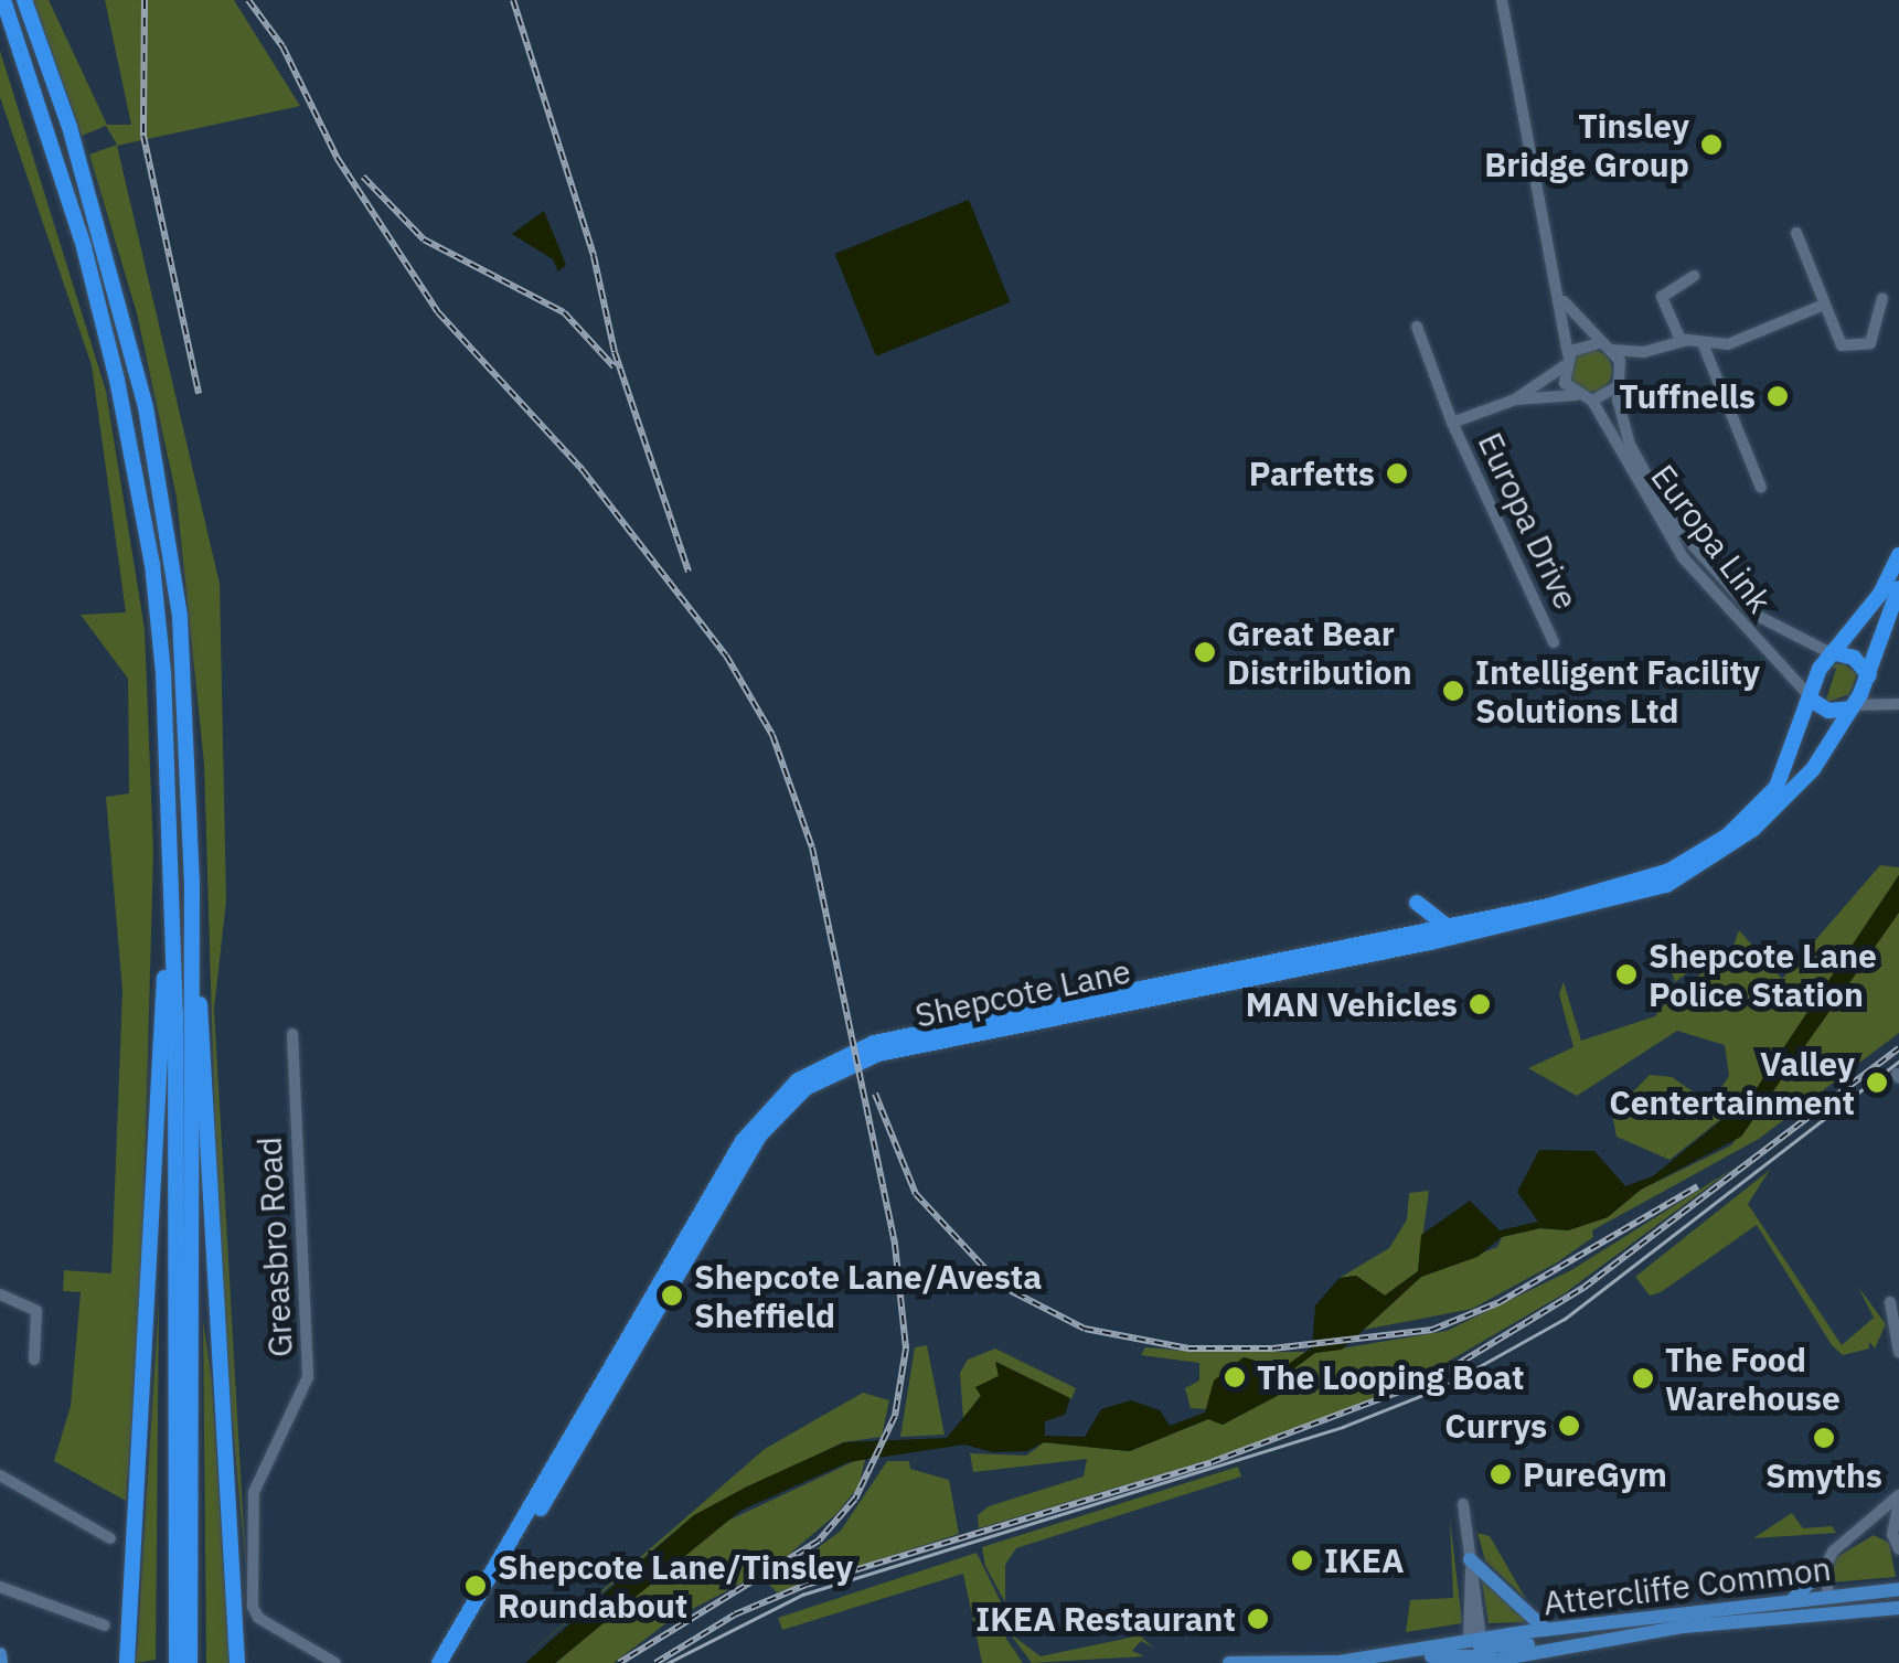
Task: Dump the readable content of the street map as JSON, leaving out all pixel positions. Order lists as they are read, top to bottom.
{
  "streets": {
    "highway": ["Shepcote Lane"],
    "main road": ["Attercliffe Common"],
    "street": ["Europa Drive", "Europa Link", "Greasbro Road"]
  },
  "crossings": [
    ["Europa Drive", "Europa Link"],
    ["Europa Link", "Shepcote Lane"]
  ],
  "places": [
    "Tinsley Bridge Group",
    "Tuffnells",
    "Parfetts",
    "Great Bear Distribution",
    "Intelligent Facility Solutions Ltd",
    "Shepcote Lane Police Station",
    "MAN Vehicles",
    "Valley Centertainment",
    "Shepcote Lane/Avesta Sheffield",
    "The Looping Boat",
    "The Food Warehouse",
    "Currys",
    "Smyths",
    "PureGym",
    "IKEA",
    "Shepcote Lane/Tinsley Roundabout",
    "IKEA Restaurant"
  ]
}
